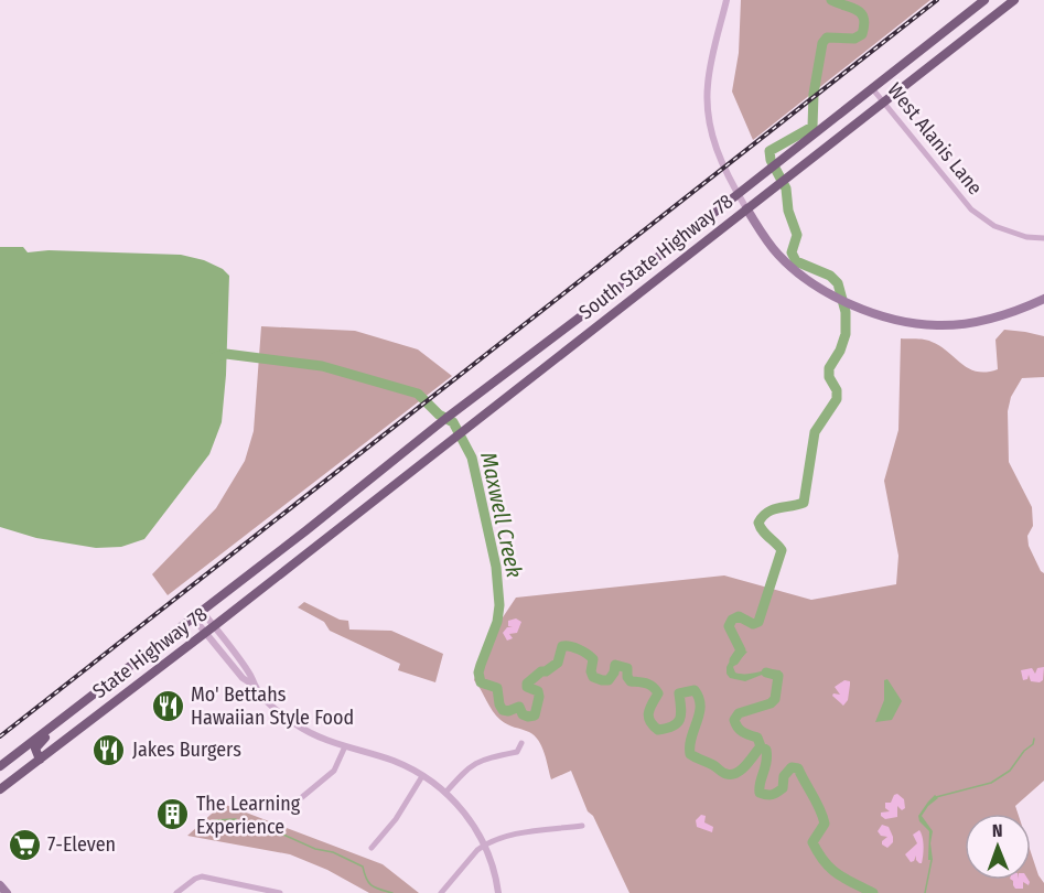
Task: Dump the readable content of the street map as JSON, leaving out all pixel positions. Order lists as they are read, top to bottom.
{
  "streets": {
    "main road": ["South State Highway 78", "State Highway 78"],
    "street": ["West Alanis Lane"]
  },
  "crossings": [
    ["West Alanis Lane", "South State Highway 78"],
    ["South State Highway 78", "State Highway 78"]
  ],
  "water": ["Maxwell Creek"],
  "places": {
    "restaurant": ["Mo' Bettahs Hawaiian Style Food", "Jakes Burgers"],
    "building": ["The Learning Experience"],
    "supermarket": ["7-Eleven"]
  },
  "north": "top"
}
